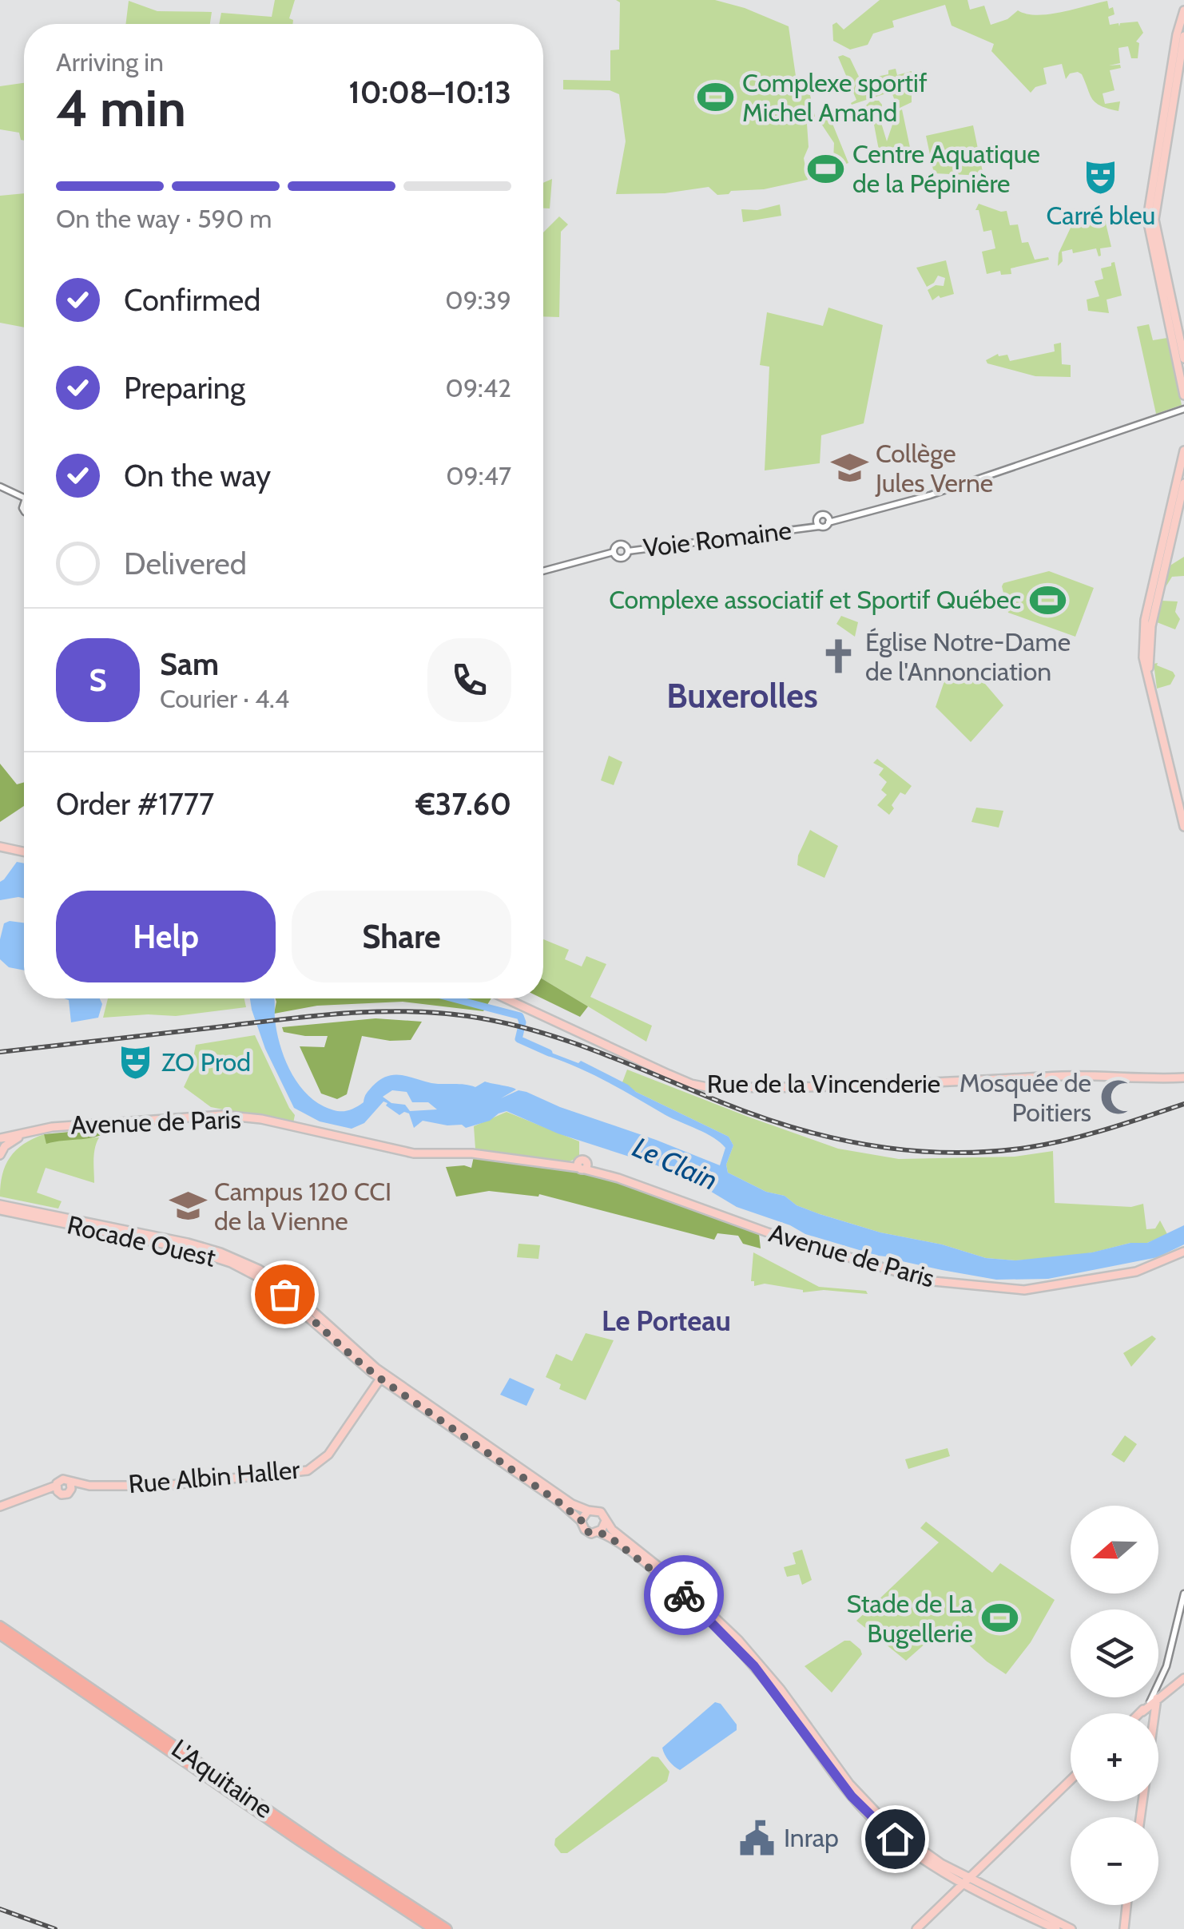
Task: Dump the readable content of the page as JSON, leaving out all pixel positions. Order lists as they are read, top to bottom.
{
  "streets": {
    "highway": ["L'Aquitaine"],
    "main road": [
      "Rue de la Vincenderie",
      "Avenue de Paris",
      "Rocade Ouest",
      "Rue Albin Haller"
    ],
    "street": ["Voie Romaine"]
  },
  "crossings": [
    ["Rocade Ouest", "Rue Albin Haller"]
  ],
  "districts": ["Buxerolles", "Le Porteau"],
  "water": ["Le Clain"],
  "places": {
    "sports": [
      "Complexe sportif Michel Amand",
      "Centre Aquatique de la Pépinière",
      "Complexe associatif et Sportif Québec",
      "Stade de La Bugellerie"
    ],
    "theatre": ["Carré bleu", "ZO Prod"],
    "school or university": ["Collège Jules Verne", "Campus 120 CCI de la Vienne"],
    "church": ["Église Notre-Dame de l'Annonciation"],
    "mosque": ["Mosquée de Poitiers"],
    "public building": ["Inrap"]
  },
  "north": "left",
  "page": {
    "heading": ["4 min", "Arriving in", "10:08–10:13"],
    "panel": [
      "Sam",
      "Courier · 4.4",
      "Order #1777",
      "€37.60"
    ],
    "bar": "On the way · 590 m",
    "list": [
      ["Confirmed", "09:39"],
      ["Preparing", "09:42"],
      ["On the way", "09:47"],
      "Delivered"
    ],
    "round": "S",
    "buttons": ["Help", "Share"],
    "map_buttons": ["+", "−"]
  }
}
